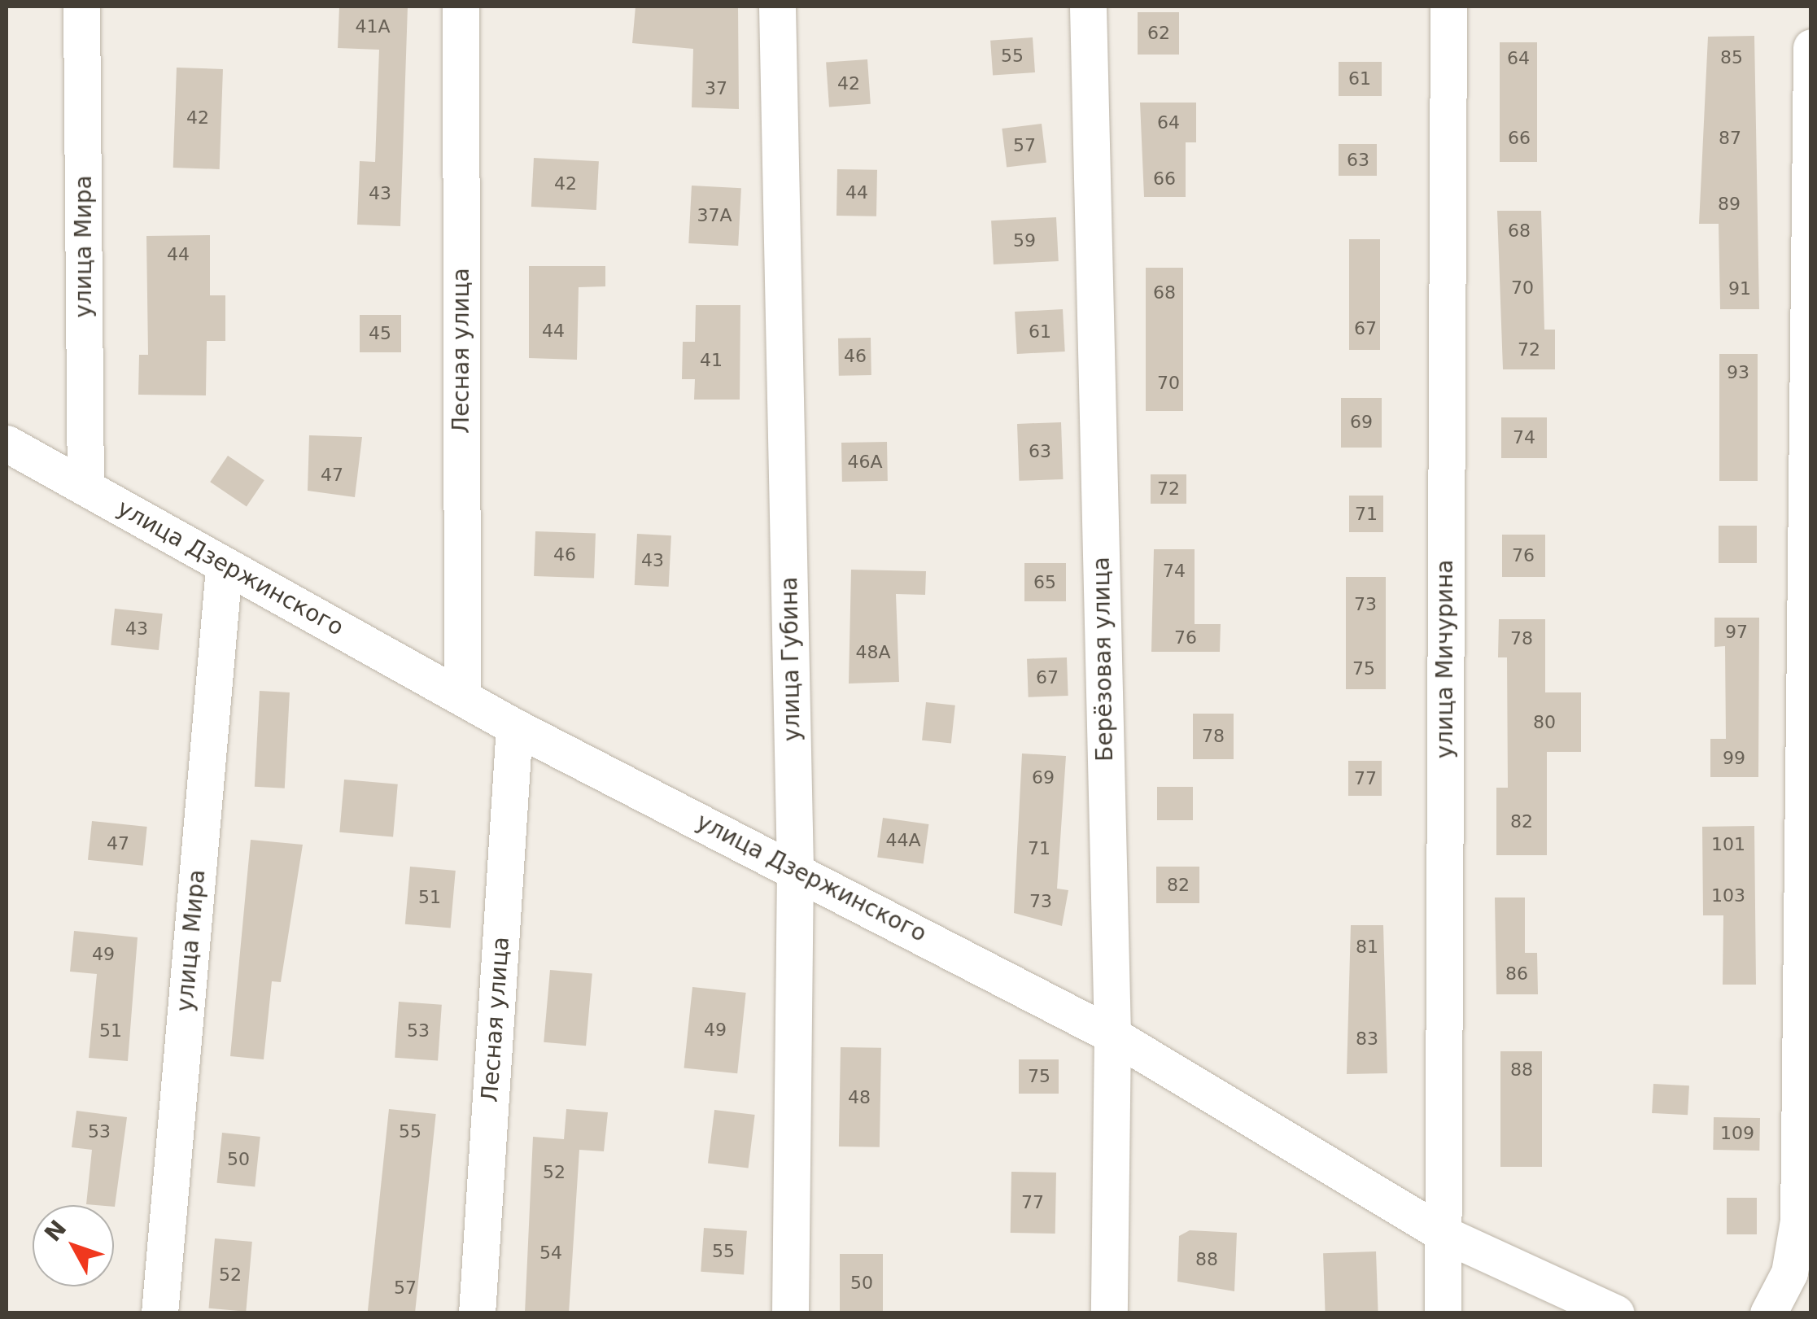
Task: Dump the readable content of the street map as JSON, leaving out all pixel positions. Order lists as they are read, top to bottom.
{
  "streets": {
    "street": [
      "улица Мира",
      "Лесная улица",
      "улица Дзержинского",
      "улица Губина",
      "Берёзовая улица",
      "улица Мичурина"
    ]
  },
  "crossings": [
    ["улица Мира", "улица Дзержинского"],
    ["Лесная улица", "улица Дзержинского"],
    ["улица Дзержинского", "улица Губина"],
    ["улица Дзержинского", "Берёзовая улица"],
    ["улица Дзержинского", "улица Мичурина"]
  ],
  "house_numbers": [
    "41А",
    "62",
    "55",
    "85",
    "64",
    "61",
    "42",
    "37",
    "42",
    "64",
    "66",
    "87",
    "57",
    "63",
    "66",
    "42",
    "44",
    "43",
    "89",
    "37А",
    "68",
    "59",
    "44",
    "70",
    "91",
    "68",
    "67",
    "44",
    "61",
    "45",
    "72",
    "46",
    "41",
    "93",
    "70",
    "69",
    "74",
    "63",
    "46А",
    "47",
    "72",
    "71",
    "46",
    "76",
    "43",
    "74",
    "65",
    "73",
    "43",
    "97",
    "76",
    "78",
    "48А",
    "75",
    "67",
    "80",
    "78",
    "99",
    "69",
    "77",
    "82",
    "44А",
    "47",
    "101",
    "71",
    "82",
    "103",
    "51",
    "73",
    "81",
    "49",
    "86",
    "49",
    "51",
    "53",
    "83",
    "88",
    "75",
    "48",
    "53",
    "55",
    "109",
    "50",
    "52",
    "77",
    "55",
    "54",
    "88",
    "52",
    "50",
    "57"
  ],
  "north": "top left"
}
